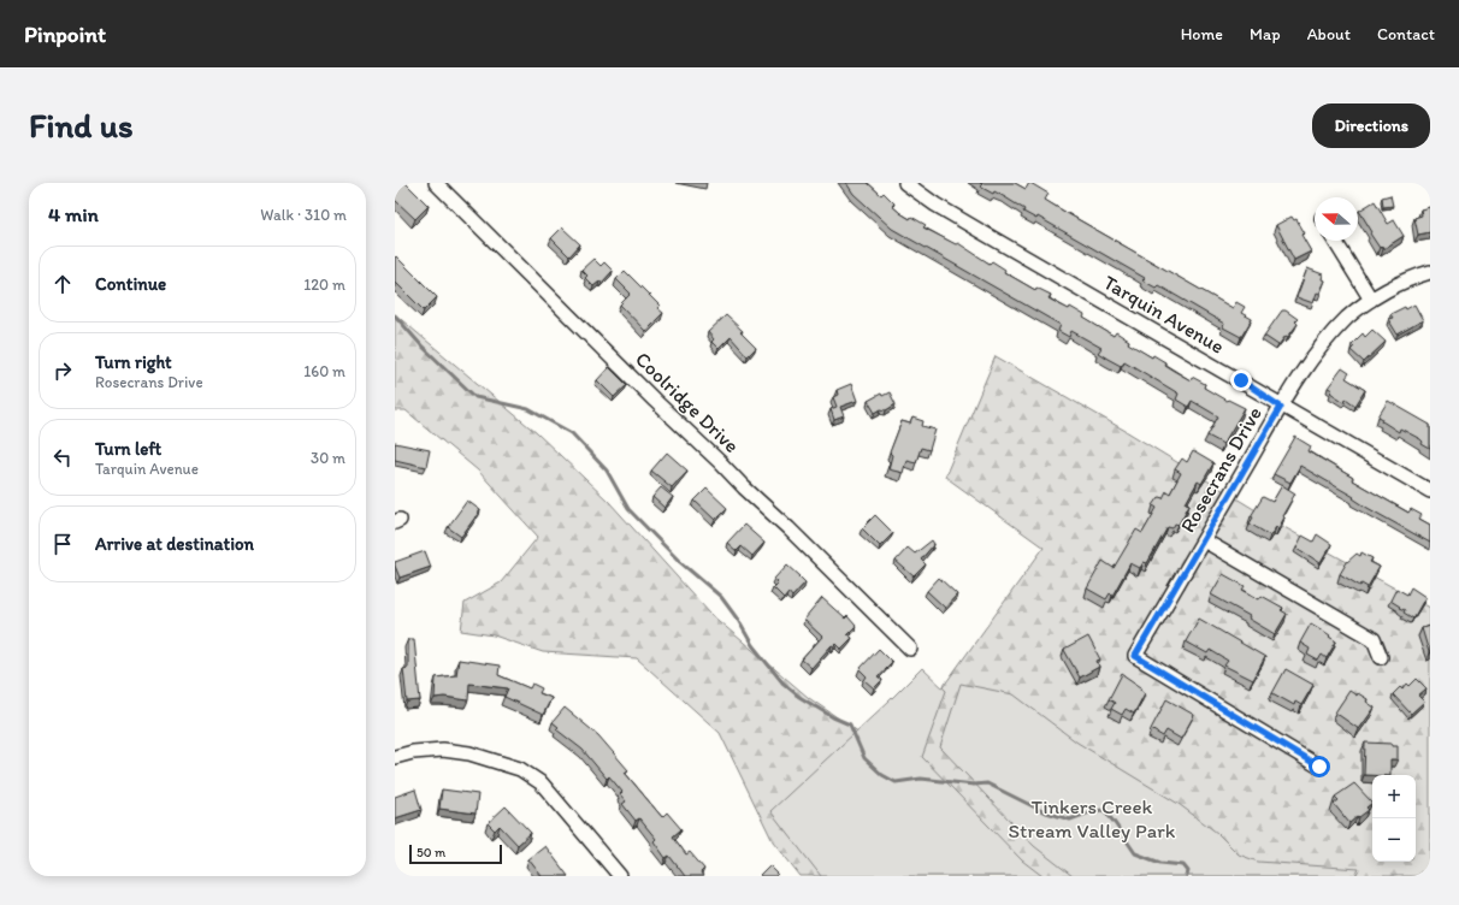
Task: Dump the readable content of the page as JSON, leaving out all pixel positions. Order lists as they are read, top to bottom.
{
  "streets": {
    "street": ["Tarquin Avenue", "Coolridge Drive", "Rosecrans Drive"]
  },
  "crossings": [
    ["Tarquin Avenue", "Rosecrans Drive"]
  ],
  "parks": ["Tinkers Creek Stream Valley Park"],
  "scale_bar": "50 m",
  "north": "left",
  "page": {
    "header": "Pinpoint",
    "nav": [
      "Home",
      "Map",
      "About",
      "Contact"
    ],
    "buttons": "Directions",
    "title": "Find us",
    "heading": ["4 min", "Walk · 310 m"],
    "list": [
      ["Continue", "120 m"],
      ["Turn right", "Rosecrans Drive", "160 m"],
      ["Turn left", "Tarquin Avenue", "30 m"],
      "Arrive at destination"
    ],
    "map_buttons": ["+", "−"],
    "scale": "50 m"
  }
}
